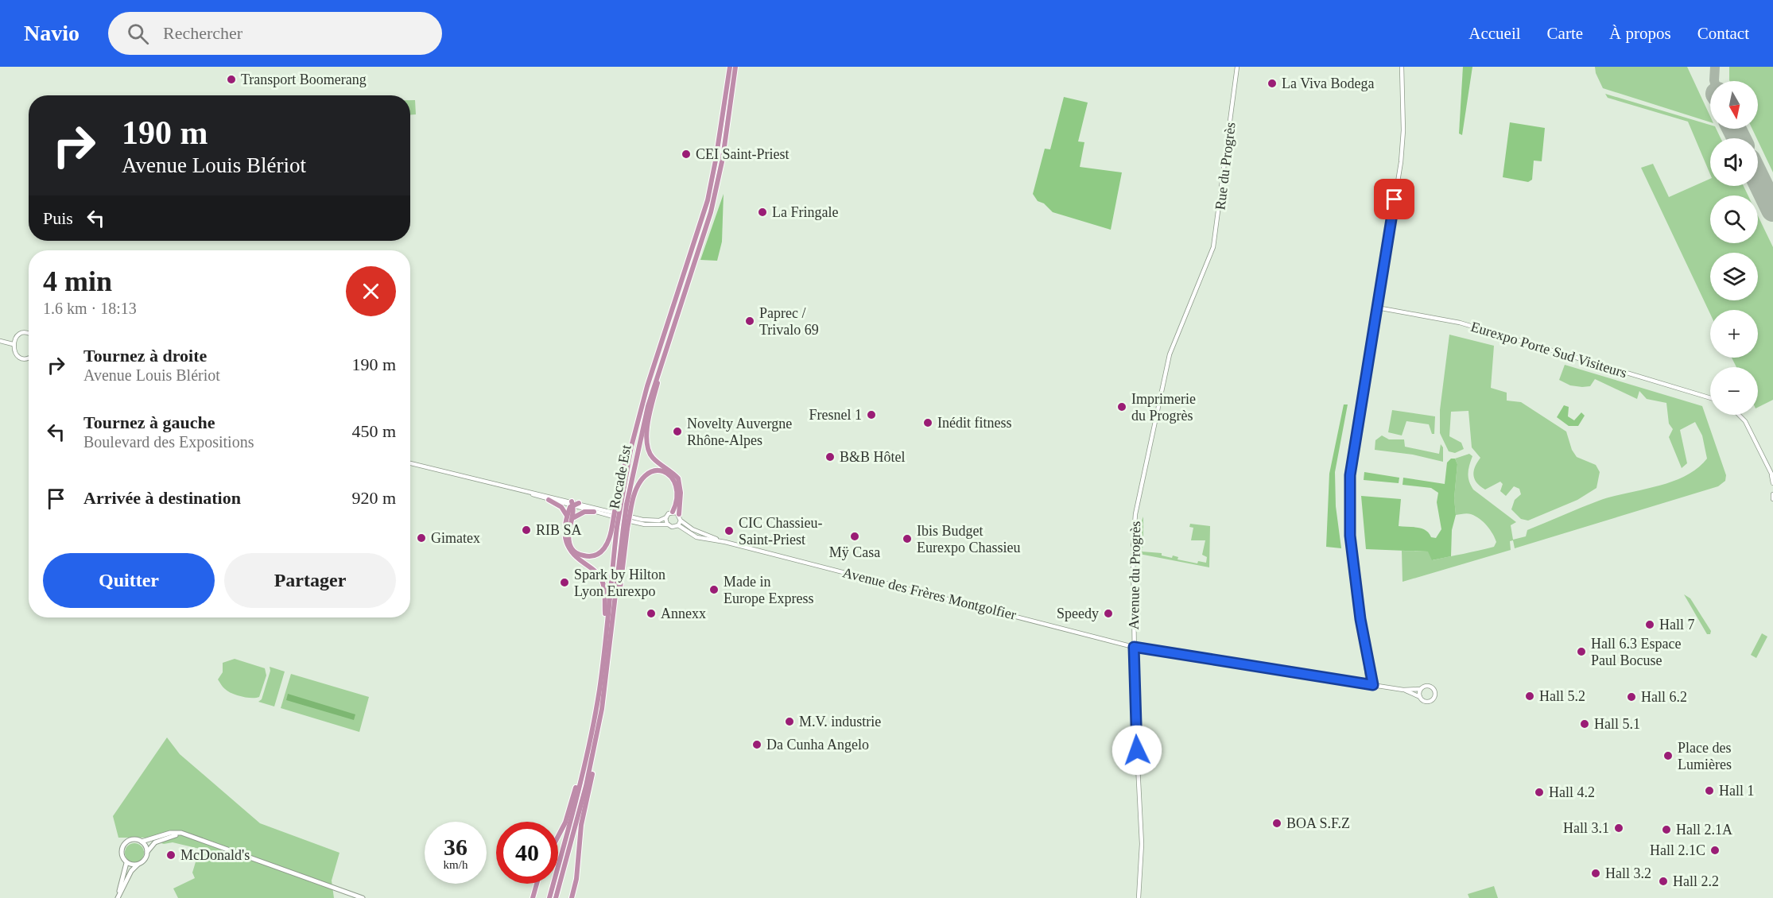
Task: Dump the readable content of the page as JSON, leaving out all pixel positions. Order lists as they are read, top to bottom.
{
  "streets": {
    "highway": ["Rocade Est"],
    "street": [
      "Rue du Progrès",
      "Eurexpo Porte Sud Visiteurs",
      "Avenue du Progrès",
      "Avenue des Frères Montgolfier"
    ]
  },
  "crossings": [
    ["Rue du Progrès", "Avenue du Progrès"],
    ["Avenue du Progrès", "Avenue des Frères Montgolfier"]
  ],
  "places": [
    "Transport Boomerang",
    "La Viva Bodega",
    "CEI Saint-Priest",
    "La Fringale",
    "Paprec / Trivalo 69",
    "Imprimerie du Progrès",
    "Fresnel 1",
    "Inédit fitness",
    "Novelty Auvergne Rhône-Alpes",
    "B&B Hôtel",
    "RIB SA",
    "CIC Chassieu- Saint-Priest",
    "Mÿ Casa",
    "Gimatex",
    "Ibis Budget Eurexpo Chassieu",
    "Spark by Hilton Lyon Eurexpo",
    "Made in Europe Express",
    "Annexx",
    "Speedy",
    "Hall 7",
    "Hall 6.3 Espace Paul Bocuse",
    "Hall 5.2",
    "Hall 6.2",
    "M.V. industrie",
    "Hall 5.1",
    "Da Cunha Angelo",
    "Place des Lumières",
    "Hall 1",
    "Hall 4.2",
    "BOA S.F.Z",
    "Hall 3.1",
    "Hall 2.1A",
    "Hall 2.1C",
    "McDonald's",
    "Hall 3.2",
    "Hall 2.2"
  ],
  "north": "bottom",
  "page": {
    "header": "Navio",
    "search": "Rechercher",
    "nav": [
      "Accueil",
      "Carte",
      "À propos",
      "Contact"
    ],
    "map_buttons": ["+", "−"],
    "turn": ["190 m", "Avenue Louis Blériot"],
    "then": "Puis",
    "heading": ["4 min", "1.6 km · 18:13"],
    "list": [
      {
        "name": "Tournez à droite",
        "note": "Avenue Louis Blériot",
        "value": "190 m"
      },
      {
        "name": "Tournez à gauche",
        "note": "Boulevard des Expositions",
        "value": "450 m"
      },
      {
        "name": "Arrivée à destination",
        "value": "920 m"
      }
    ],
    "buttons": ["Quitter", "Partager"],
    "speed": "36 km/h",
    "limit": "40"
  }
}
